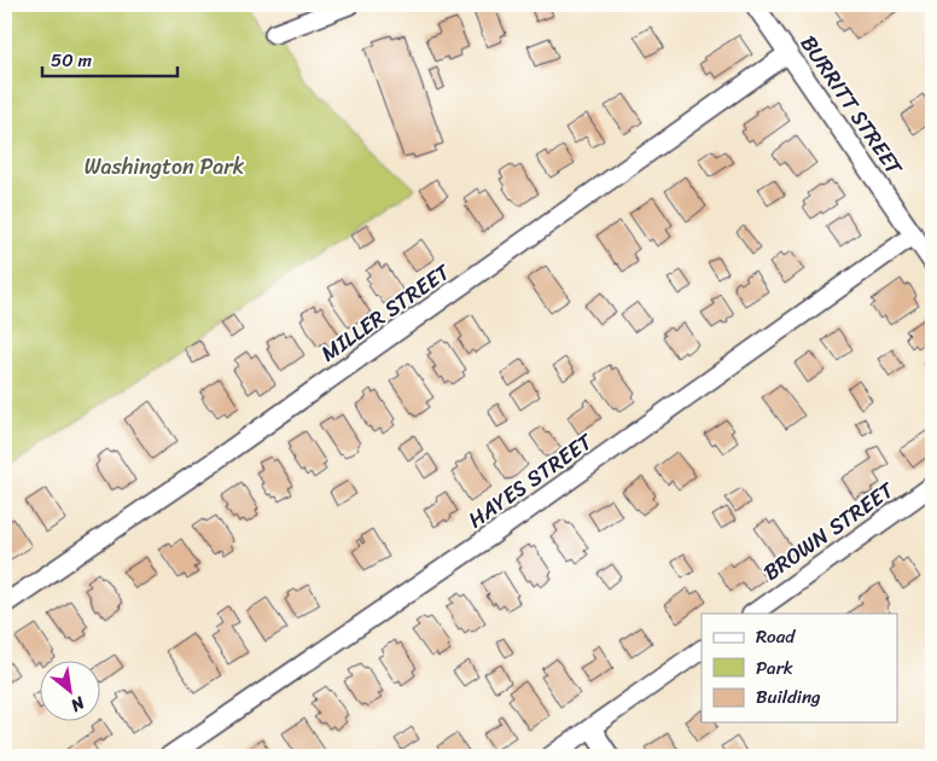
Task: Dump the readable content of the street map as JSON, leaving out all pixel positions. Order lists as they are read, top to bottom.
{
  "streets": {
    "street": [
      "BURRITT STREET",
      "MILLER STREET",
      "HAYES STREET",
      "BROWN STREET"
    ]
  },
  "crossings": [
    ["BURRITT STREET", "MILLER STREET"],
    ["BURRITT STREET", "HAYES STREET"]
  ],
  "parks": ["Washington Park"],
  "legend": ["Road", "Park", "Building"],
  "scale_bar": "50 m",
  "north": "bottom right"
}
